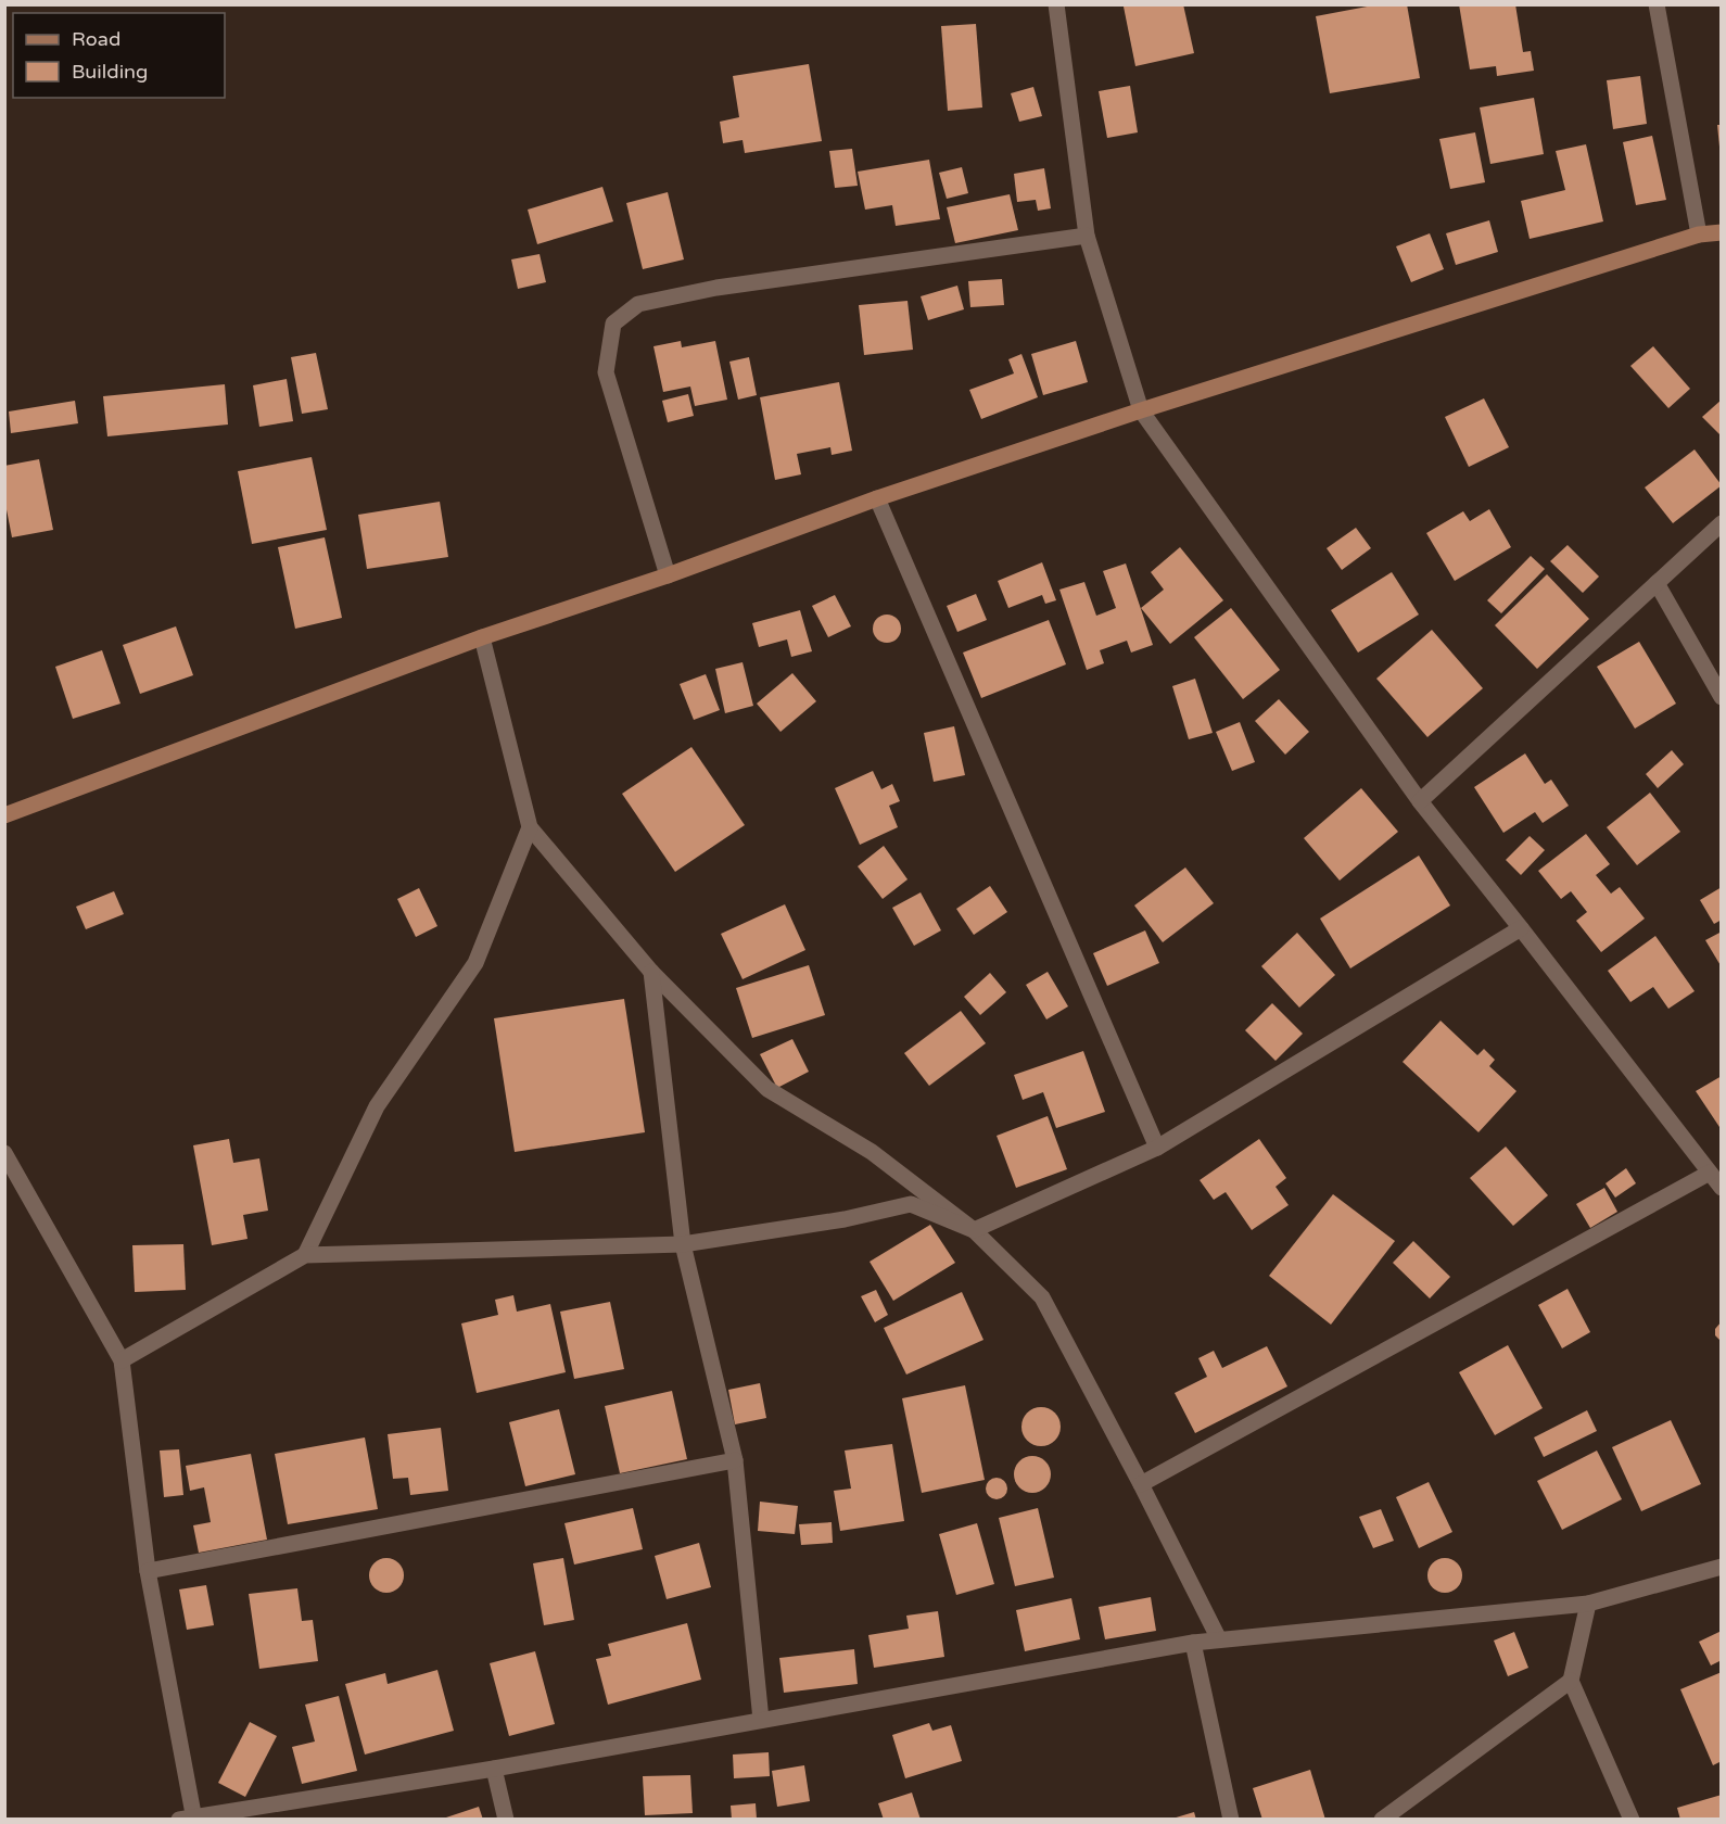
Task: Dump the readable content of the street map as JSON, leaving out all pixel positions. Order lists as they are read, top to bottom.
{
  "legend": ["Road", "Building"]
}
